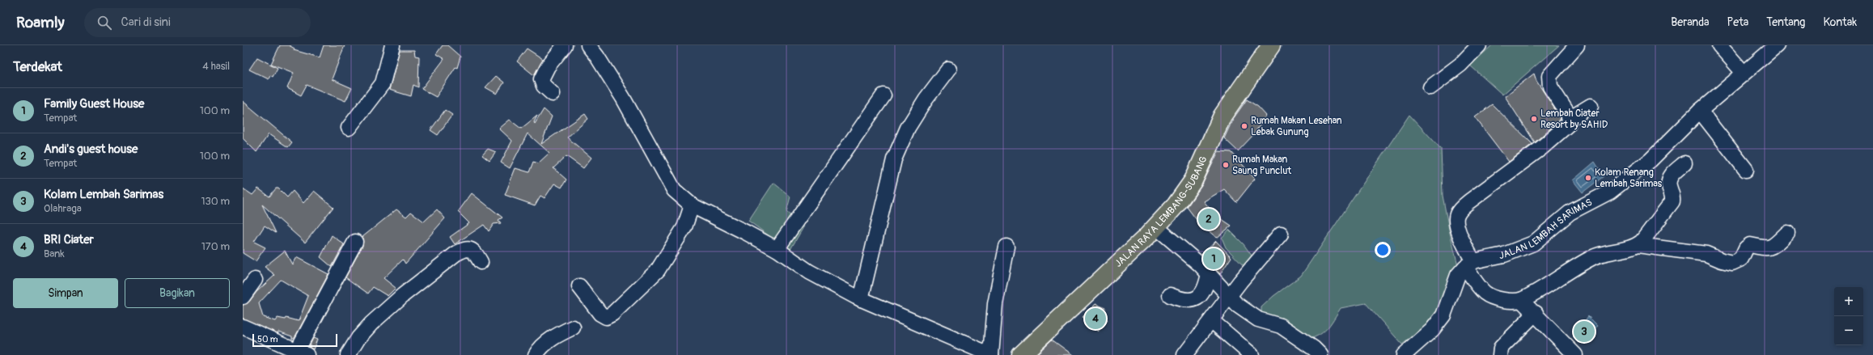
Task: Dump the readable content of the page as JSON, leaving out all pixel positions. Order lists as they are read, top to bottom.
{
  "streets": {
    "main road": ["JALAN RAYA LEMBANG-SUBANG"],
    "street": ["JALAN LEMBAH SARIMAS"]
  },
  "places": [
    "Lembah Ciater Resort by SAHID",
    "Rumah Makan Lesehan Lebak Gunung",
    "Rumah Makan Saung Punclut",
    "Kolam Renang Lembah Sarimas"
  ],
  "scale_bar": "50 m",
  "page": {
    "header": "Roamly",
    "search": "Cari di sini",
    "nav": [
      "Beranda",
      "Peta",
      "Tentang",
      "Kontak"
    ],
    "heading": ["Terdekat", "4 hasil"],
    "list": [
      {
        "mark": "1",
        "name": "Family Guest House",
        "note": "Tempat",
        "value": "100 m"
      },
      {
        "mark": "2",
        "name": "Andi's guest house",
        "note": "Tempat",
        "value": "100 m"
      },
      {
        "mark": "3",
        "name": "Kolam Lembah Sarimas",
        "note": "Olahraga",
        "value": "130 m"
      },
      {
        "mark": "4",
        "name": "BRI Ciater",
        "note": "Bank",
        "value": "170 m"
      }
    ],
    "pins": [
      "2",
      "1",
      "4",
      "3"
    ],
    "buttons": ["Simpan", "Bagikan"],
    "map_buttons": ["+", "−"],
    "scale": "50 m"
  }
}
